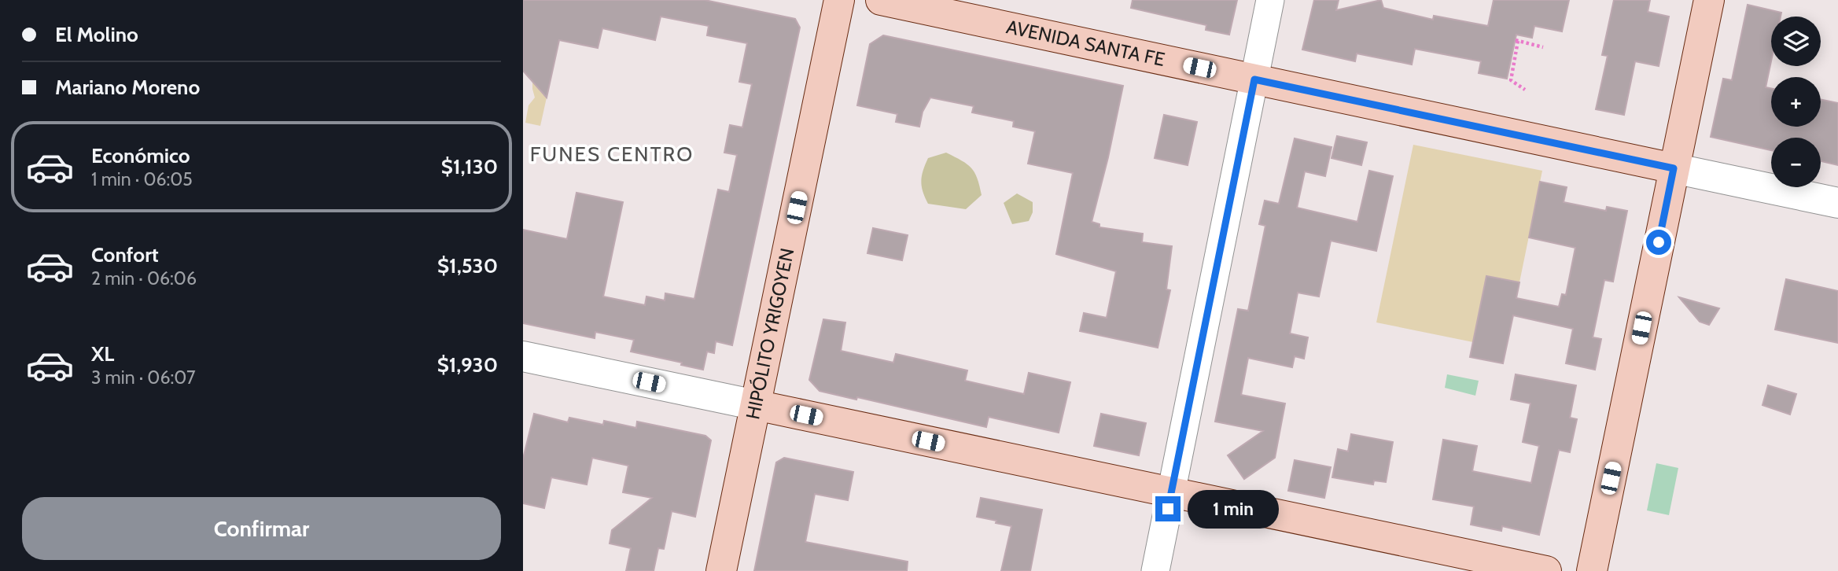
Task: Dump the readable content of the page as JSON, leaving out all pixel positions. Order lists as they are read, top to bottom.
{
  "streets": {
    "main road": ["AVENIDA SANTA FE", "HIPÓLITO YRIGOYEN"]
  },
  "districts": ["FUNES CENTRO"],
  "page": {
    "banner": ["El Molino", "Mariano Moreno"],
    "map_buttons": ["+", "−"],
    "list": [
      {
        "name": "Económico",
        "note": "1 min · 06:05",
        "value": "$1,130"
      },
      {
        "name": "Confort",
        "note": "2 min · 06:06",
        "value": "$1,530"
      },
      {
        "name": "XL",
        "note": "3 min · 06:07",
        "value": "$1,930"
      }
    ],
    "buttons": "Confirmar",
    "bubble": "1 min"
  }
}
